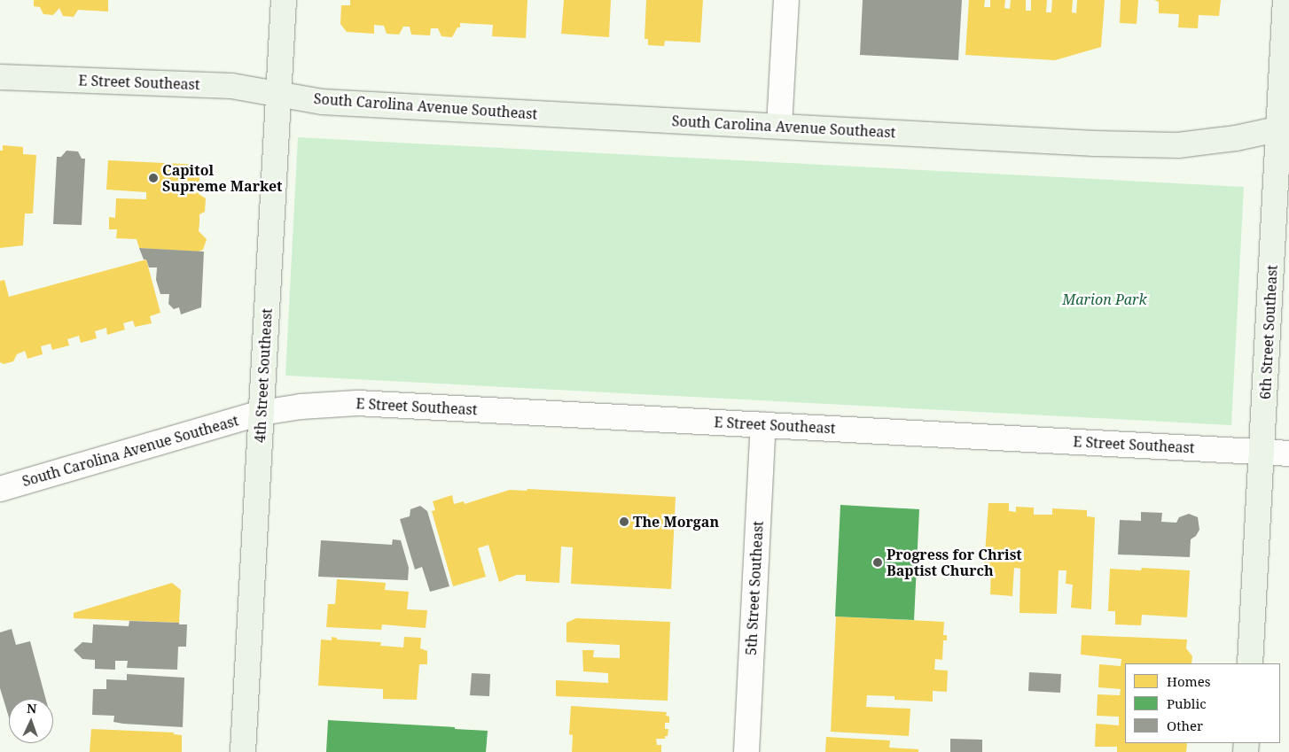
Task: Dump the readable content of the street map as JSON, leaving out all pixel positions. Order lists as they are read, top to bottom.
{
  "streets": {
    "street": [
      "E Street Southeast",
      "South Carolina Avenue Southeast",
      "6th Street Southeast",
      "4th Street Southeast",
      "5th Street Southeast"
    ]
  },
  "crossings": [
    ["E Street Southeast", "South Carolina Avenue Southeast"],
    ["E Street Southeast", "6th Street Southeast"],
    ["E Street Southeast", "4th Street Southeast"],
    ["E Street Southeast", "5th Street Southeast"],
    ["South Carolina Avenue Southeast", "6th Street Southeast"],
    ["South Carolina Avenue Southeast", "4th Street Southeast"]
  ],
  "parks": ["Marion Park"],
  "places": ["Capitol Supreme Market", "The Morgan", "Progress for Christ Baptist Church"],
  "legend": ["Homes", "Public", "Other"],
  "north": "top"
}
